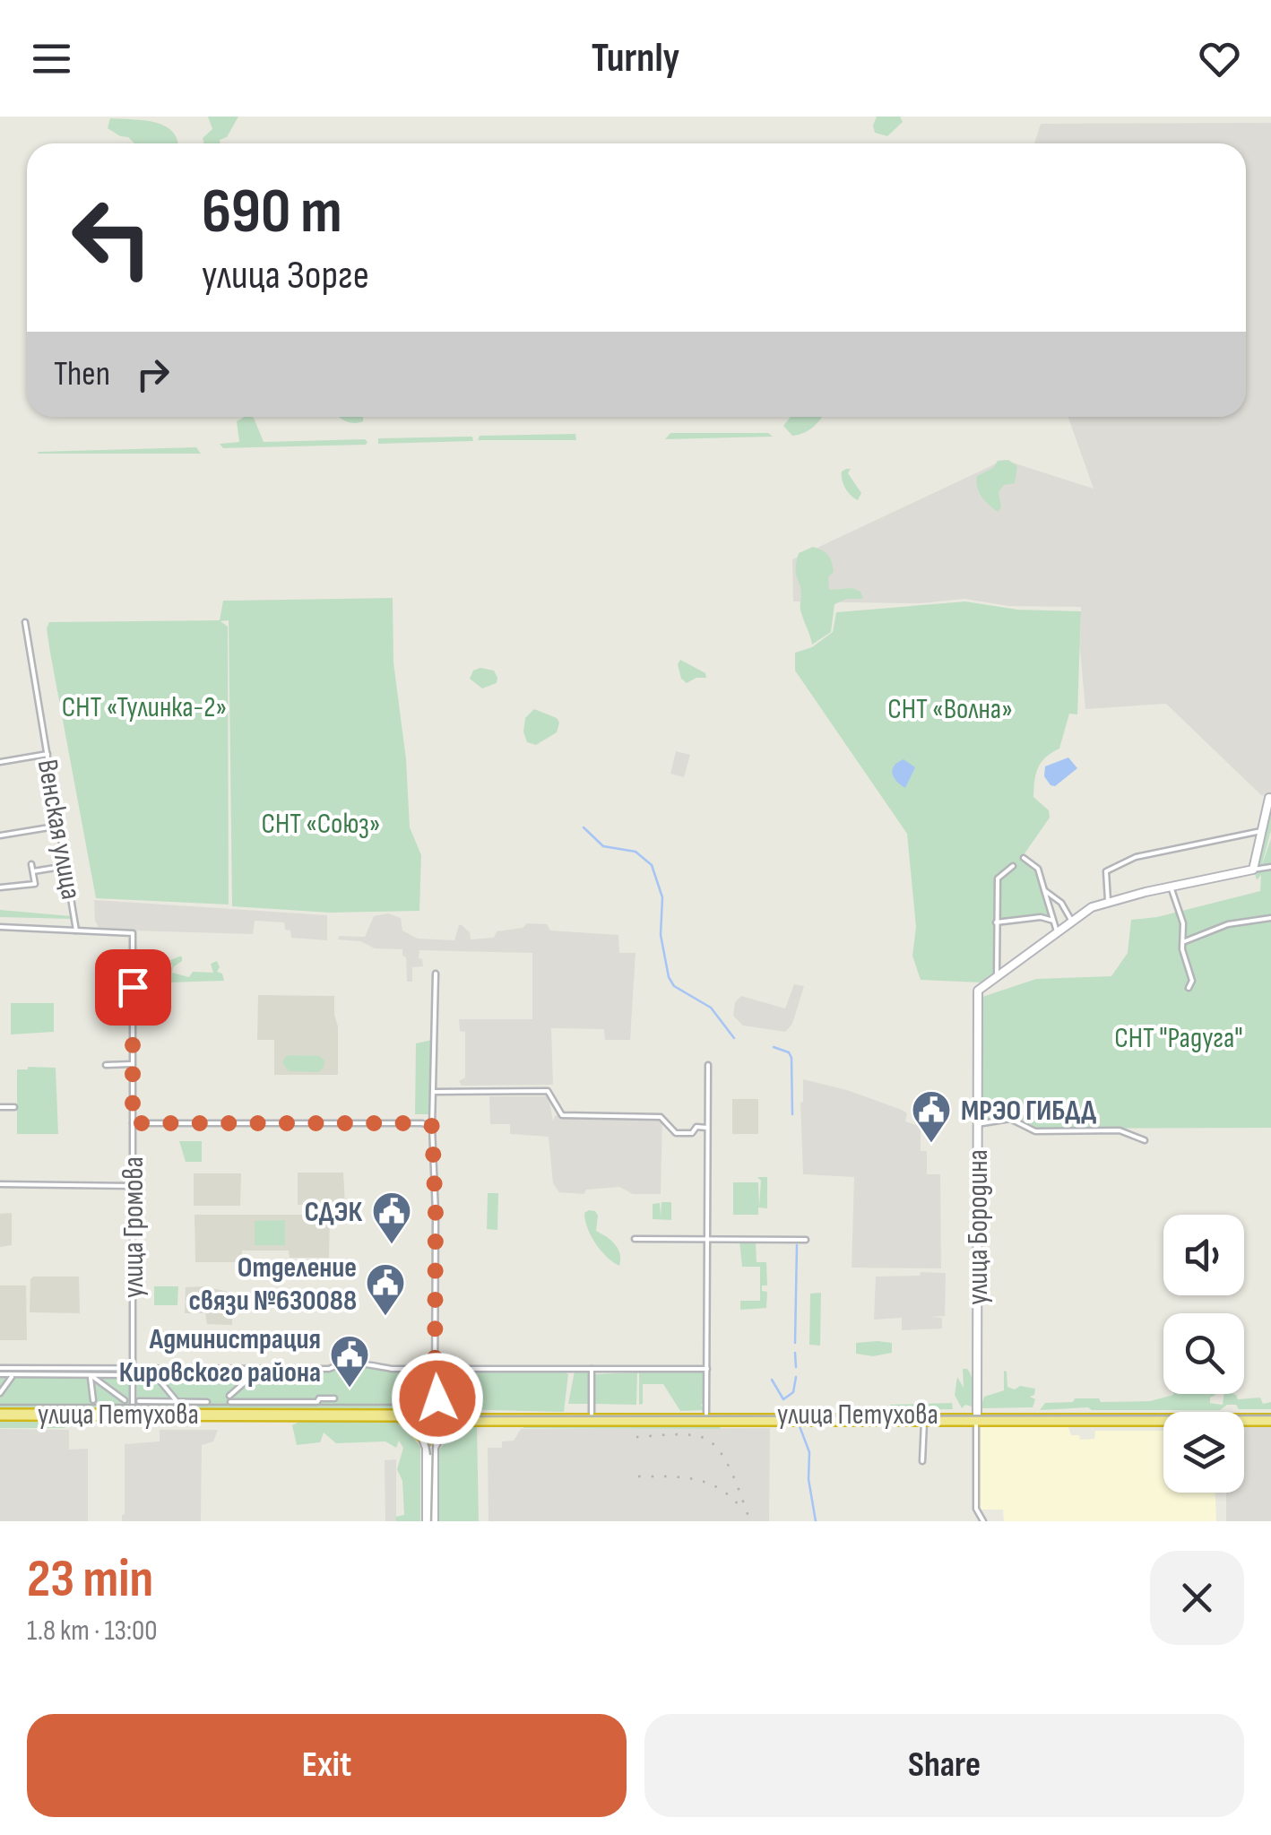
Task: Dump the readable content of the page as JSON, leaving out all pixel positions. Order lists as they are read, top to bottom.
{
  "streets": {
    "highway": ["улица Петухова"],
    "main road": ["улица Бородина"],
    "street": ["Венская улица", "улица Громова"]
  },
  "crossings": [
    ["Венская улица", "улица Громова"],
    ["улица Громова", "улица Петухова"],
    ["улица Бородина", "улица Петухова"]
  ],
  "parks": [
    "СНТ «Тулинка-2»",
    "СНТ «Волна»",
    "СНТ «Союз»",
    "СНТ \"Радуга\""
  ],
  "places": {
    "public building": [
      "МРЭО ГИБДД",
      "СДЭК",
      "Отделение связи №630088",
      "Администрация Кировского района"
    ]
  },
  "page": {
    "header": "Turnly",
    "turn": ["690 m", "улица Зорге"],
    "then": "Then",
    "heading": ["23 min", "1.8 km · 13:00"],
    "buttons": ["Exit", "Share"]
  }
}
